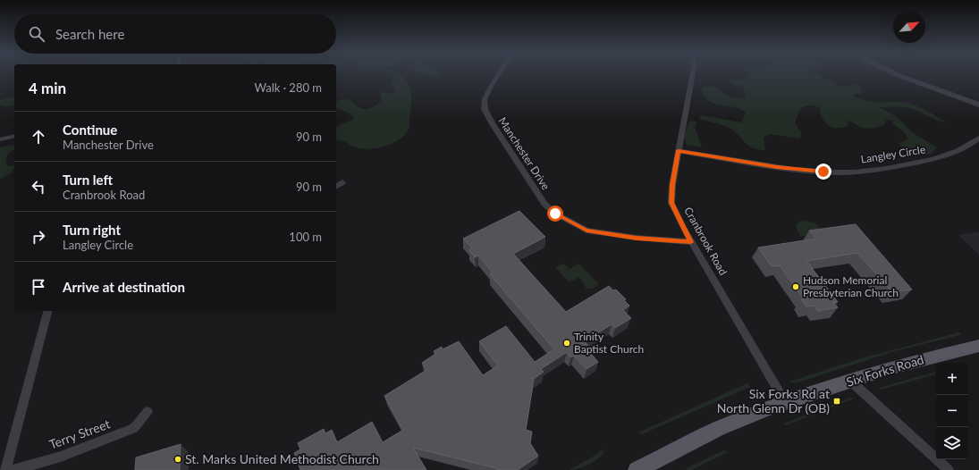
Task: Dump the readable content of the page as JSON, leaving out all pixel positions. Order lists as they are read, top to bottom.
{
  "streets": {
    "main road": ["Six Forks Road"],
    "street": [
      "Manchester Drive",
      "Langley Circle",
      "Cranbrook Road",
      "Terry Street"
    ]
  },
  "crossings": [
    ["Manchester Drive", "Cranbrook Road"],
    ["Langley Circle", "Cranbrook Road"],
    ["Cranbrook Road", "Six Forks Road"]
  ],
  "places": {
    "other": ["Hudson Memorial Presbyterian Church", "Trinity Baptist Church", "St. Marks United Methodist Church"],
    "transit": ["Six Forks Rd at North Glenn Dr (OB)"]
  },
  "north": "top right",
  "page": {
    "search": "Search here",
    "heading": ["4 min", "Walk · 280 m"],
    "list": [
      ["Continue", "Manchester Drive", "90 m"],
      ["Turn left", "Cranbrook Road", "90 m"],
      ["Turn right", "Langley Circle", "100 m"],
      "Arrive at destination"
    ],
    "map_buttons": ["+", "−"]
  }
}
